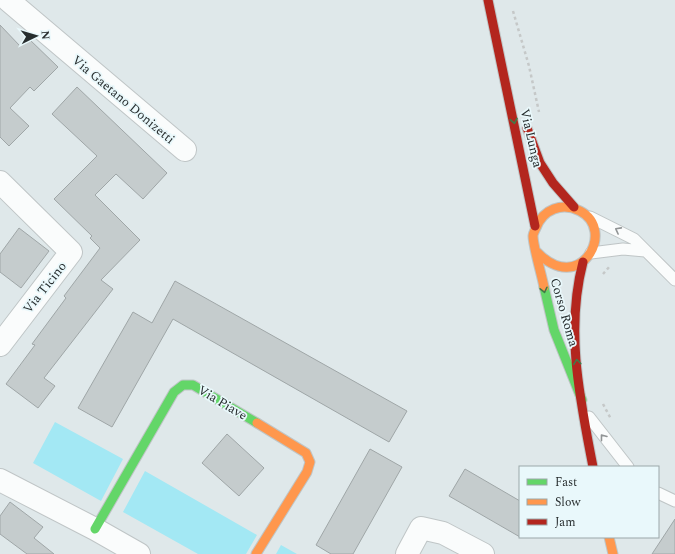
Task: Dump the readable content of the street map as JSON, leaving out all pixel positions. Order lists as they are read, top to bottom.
{
  "streets": {
    "street": [
      "Via Gaetano Donizetti",
      "Via Lunga",
      "Via Ticino",
      "Corso Roma",
      "Via Piave"
    ]
  },
  "crossings": [
    ["Via Lunga", "Corso Roma"]
  ],
  "legend": ["Fast", "Slow", "Jam"],
  "north": "right"
}
